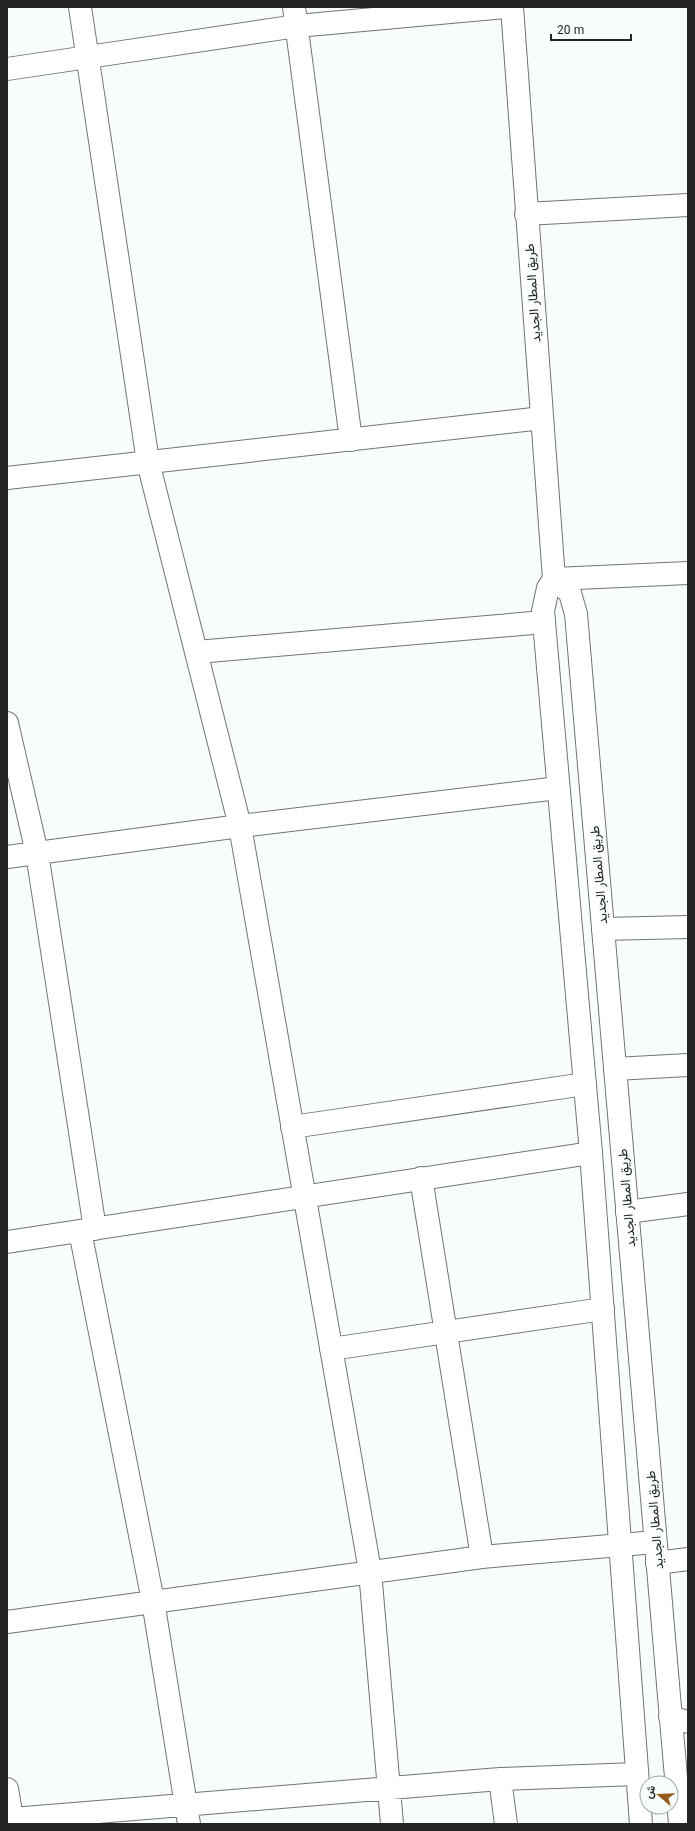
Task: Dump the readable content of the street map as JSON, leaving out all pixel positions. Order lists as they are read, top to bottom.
{
  "streets": {
    "street": ["طريق المطار الجديد"]
  },
  "scale_bar": "20 m",
  "north": "left"
}
